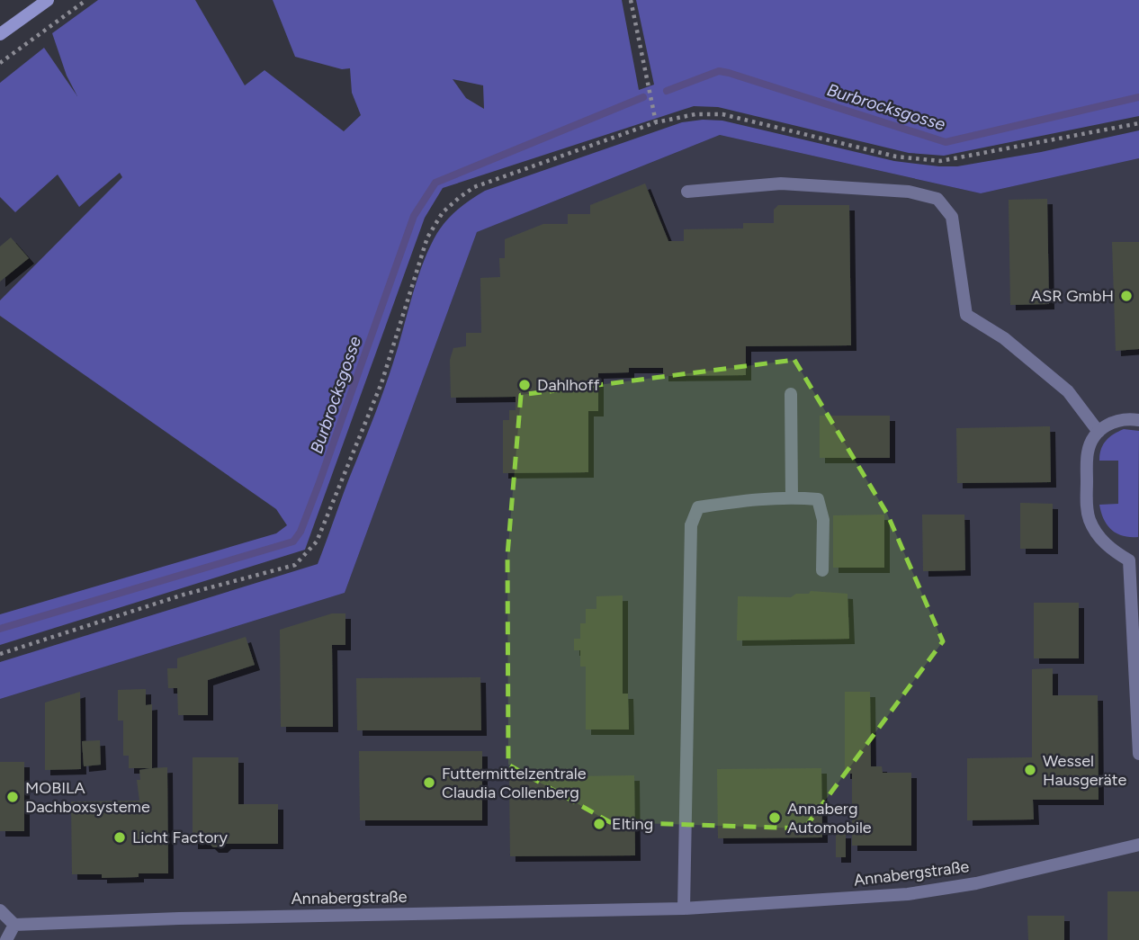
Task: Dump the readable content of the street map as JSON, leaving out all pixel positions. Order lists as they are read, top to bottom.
{
  "streets": {
    "street": ["Annabergstraße"]
  },
  "water": ["Burbrocksgosse"],
  "places": [
    "ASR GmbH",
    "Dahlhoff",
    "Wessel Hausgeräte",
    "Futtermittelzentrale Claudia Collenberg",
    "MOBILA Dachboxsysteme",
    "Annaberg Automobile",
    "Elting",
    "Licht Factory"
  ]
}
